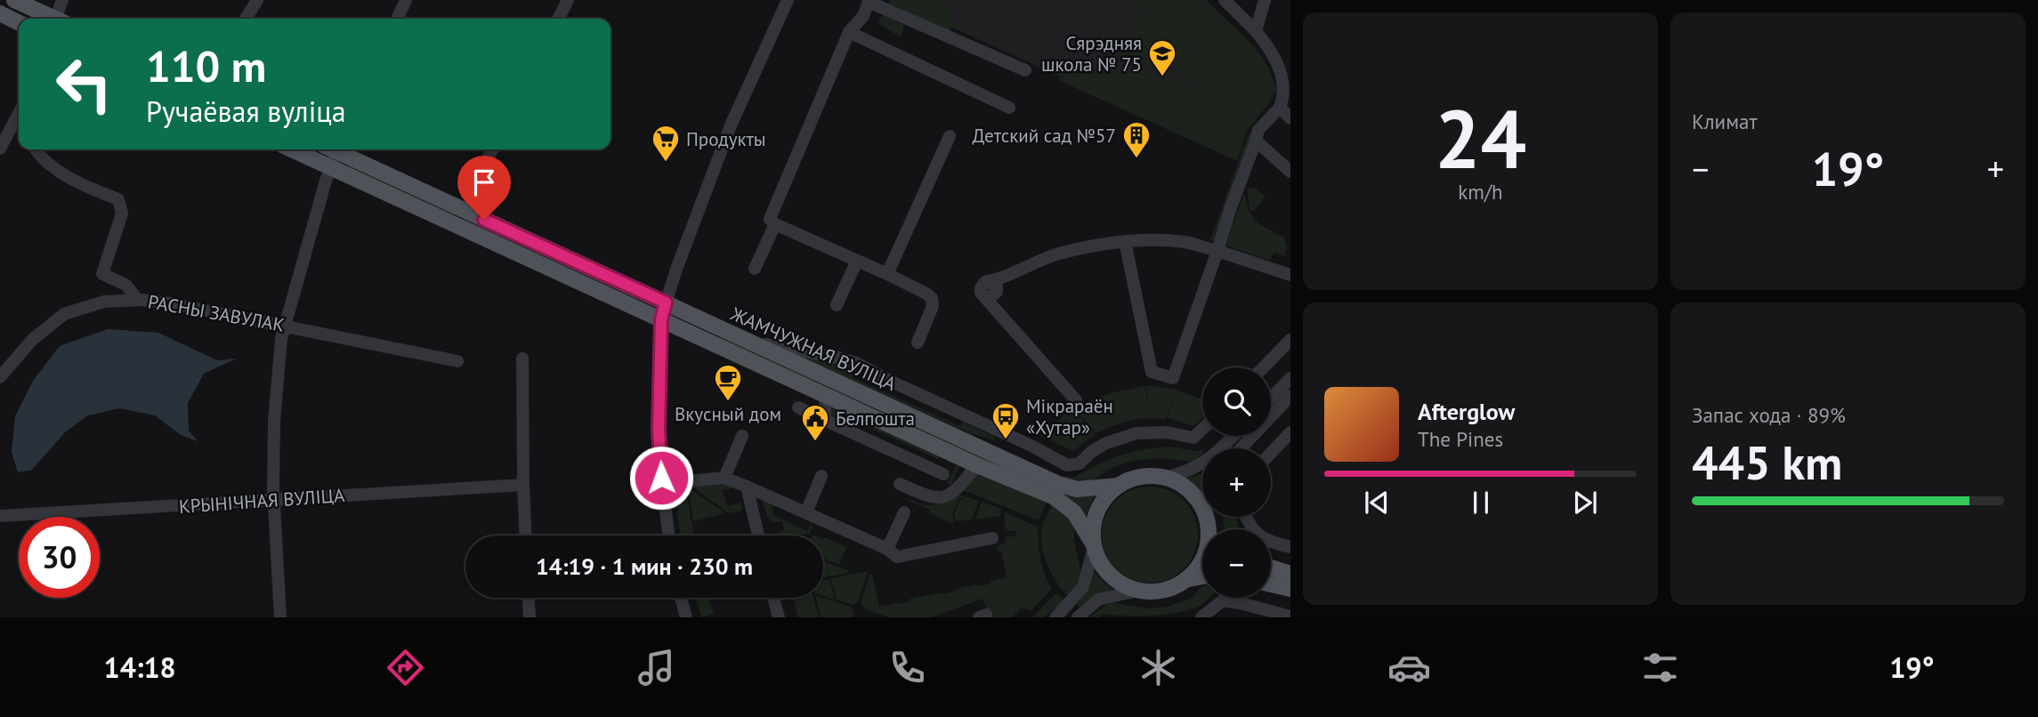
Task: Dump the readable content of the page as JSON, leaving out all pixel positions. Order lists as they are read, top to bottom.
{
  "streets": {
    "main road": ["ЖАМЧУЖНАЯ ВУЛІЦА"],
    "street": ["РАСНЫ ЗАВУЛАК", "КРЫНІЧНАЯ ВУЛІЦА"]
  },
  "places": {
    "school or university": ["Сярэдняя школа № 75"],
    "building": ["Детский сад №57"],
    "supermarket": ["Продукты"],
    "cafe": ["Вкусный дом"],
    "bus stop": ["Мікрараён «Хутар»"],
    "public building": ["Белпошта"]
  },
  "page": {
    "tile": [
      ["24", "km/h"],
      "Климат",
      ["Запас хода · 89%", "445 km"]
    ],
    "turn": ["110 m", "Ручаёвая вуліца"],
    "heat": ["−", "19°", "+"],
    "map_buttons": ["+", "−"],
    "song": ["Afterglow", "The Pines"],
    "limit": "30",
    "trip": "14:19 · 1 мин · 230 m",
    "tabs": ["14:18", "19°"]
  }
}
